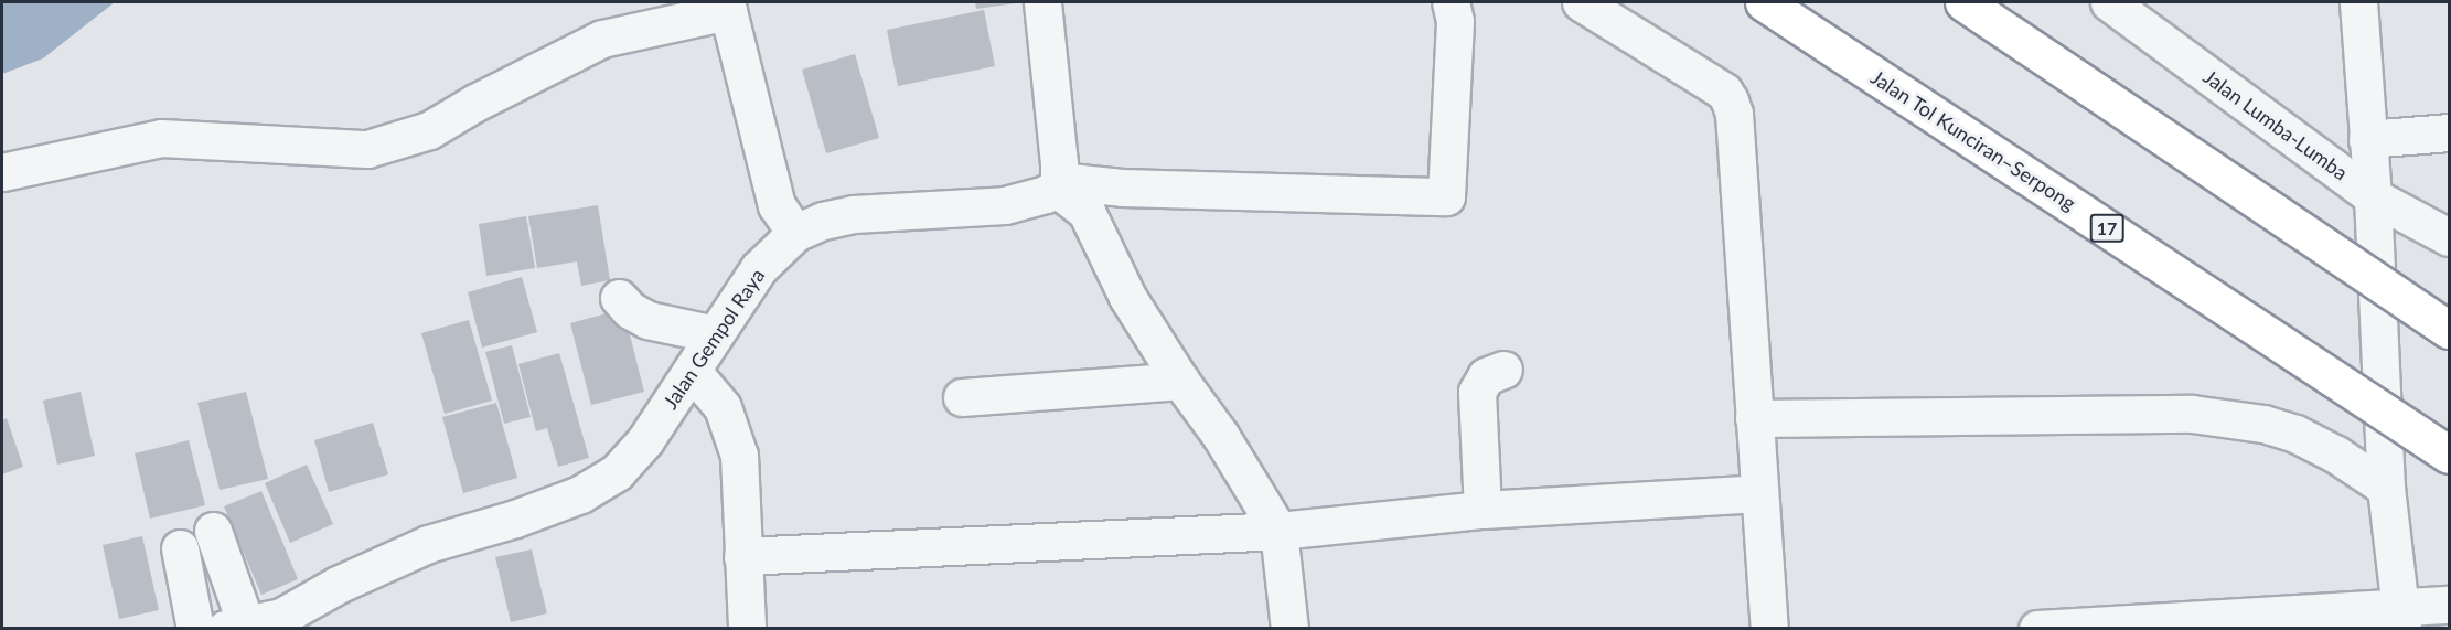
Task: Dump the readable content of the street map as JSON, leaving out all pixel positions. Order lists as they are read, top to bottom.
{
  "streets": {
    "highway": ["Jalan Tol Kunciran–Serpong", "17"],
    "street": ["Jalan Lumba-Lumba", "Jalan Gempol Raya"]
  }
}
